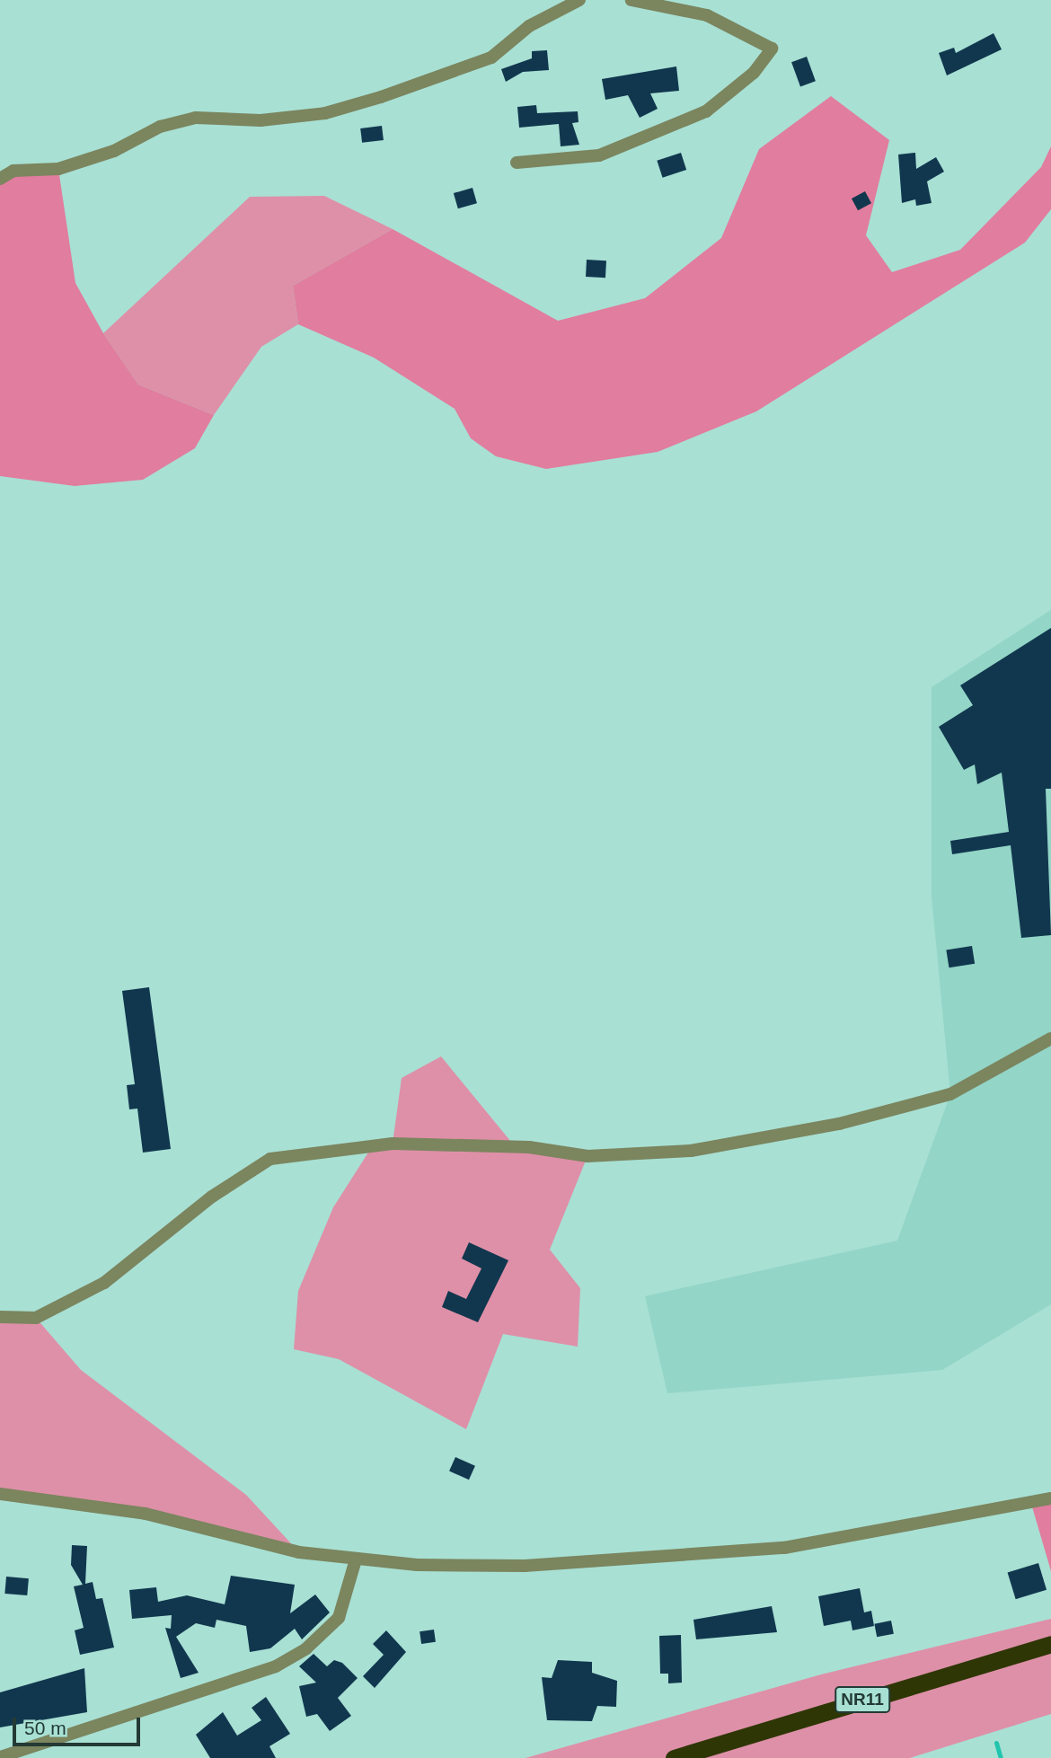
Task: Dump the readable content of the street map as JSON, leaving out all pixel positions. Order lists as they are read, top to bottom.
{
  "streets": {
    "highway": ["NR11"]
  },
  "scale_bar": "50 m"
}
